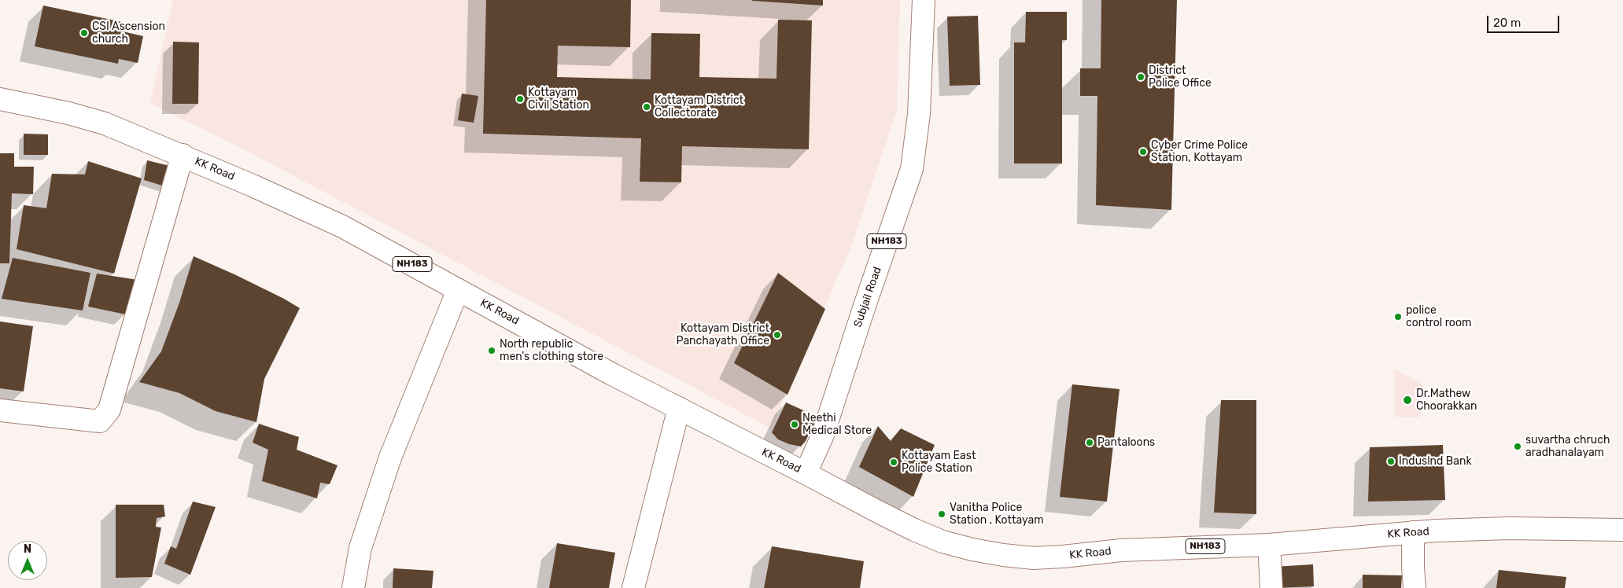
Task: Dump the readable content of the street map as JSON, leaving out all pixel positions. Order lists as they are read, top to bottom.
{
  "streets": {
    "main road": ["KK Road", "NH183", "Subjail Road"]
  },
  "crossings": [
    ["KK Road", "Subjail Road"]
  ],
  "places": [
    "CSI Ascension church",
    "District Police Office",
    "Kottayam Civil Station",
    "Kottayam District Collectorate",
    "Cyber Crime Police Station, Kottayam",
    "police control room",
    "Kottayam District Panchayath Office",
    "North republic men's clothing store",
    "Dr.Mathew Choorakkan",
    "Neethi Medical Store",
    "Pantaloons",
    "suvartha chruch aradhanalayam",
    "Induslnd Bank",
    "Kottayam East Police Station",
    "Vanitha Police Station , Kottayam"
  ],
  "scale_bar": "20 m",
  "north": "top"
}
